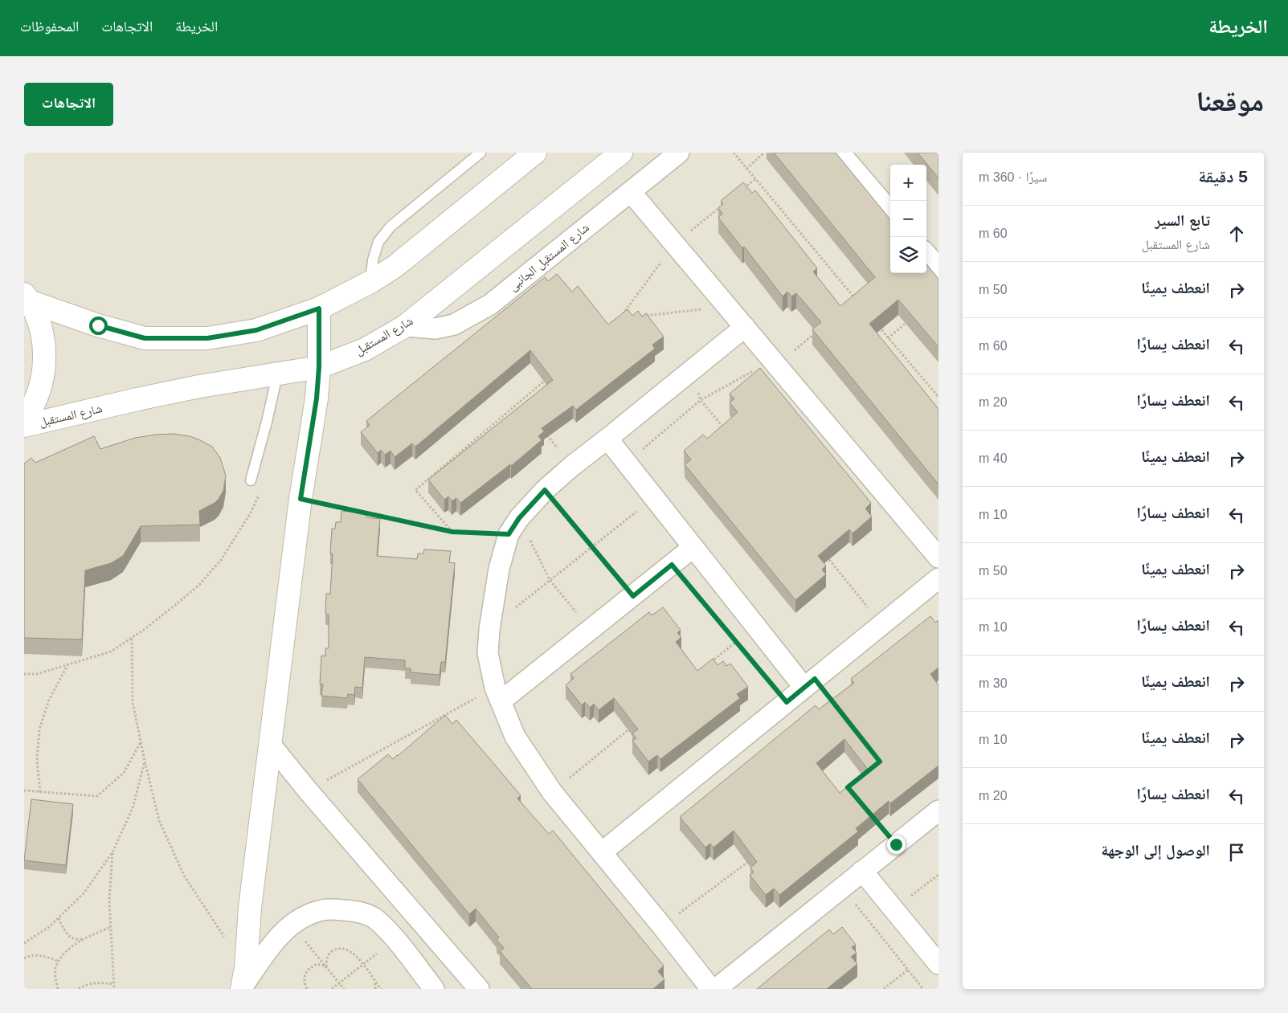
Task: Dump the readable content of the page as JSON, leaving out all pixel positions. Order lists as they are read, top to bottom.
{
  "streets": {
    "street": ["شارع المستقبل الجانبى", "شارع المستقبل"]
  },
  "crossings": [
    ["شارع المستقبل الجانبى", "شارع المستقبل"]
  ],
  "page": {
    "header": "الخريطة",
    "nav": ["الخريطة", "الاتجاهات", "المحفوظات"],
    "title": "موقعنا",
    "buttons": "الاتجاهات",
    "heading": ["5 دقيقة", "سيرًا · 360 m"],
    "map_buttons": ["+", "−"],
    "list": [
      ["تابع السير", "شارع المستقبل", "60 m"],
      ["انعطف يمينًا", "50 m"],
      ["انعطف يسارًا", "60 m"],
      ["انعطف يسارًا", "20 m"],
      ["انعطف يمينًا", "40 m"],
      ["انعطف يسارًا", "10 m"],
      ["انعطف يمينًا", "50 m"],
      ["انعطف يسارًا", "10 m"],
      ["انعطف يمينًا", "30 m"],
      ["انعطف يمينًا", "10 m"],
      ["انعطف يسارًا", "20 m"],
      "الوصول إلى الوجهة"
    ]
  }
}
